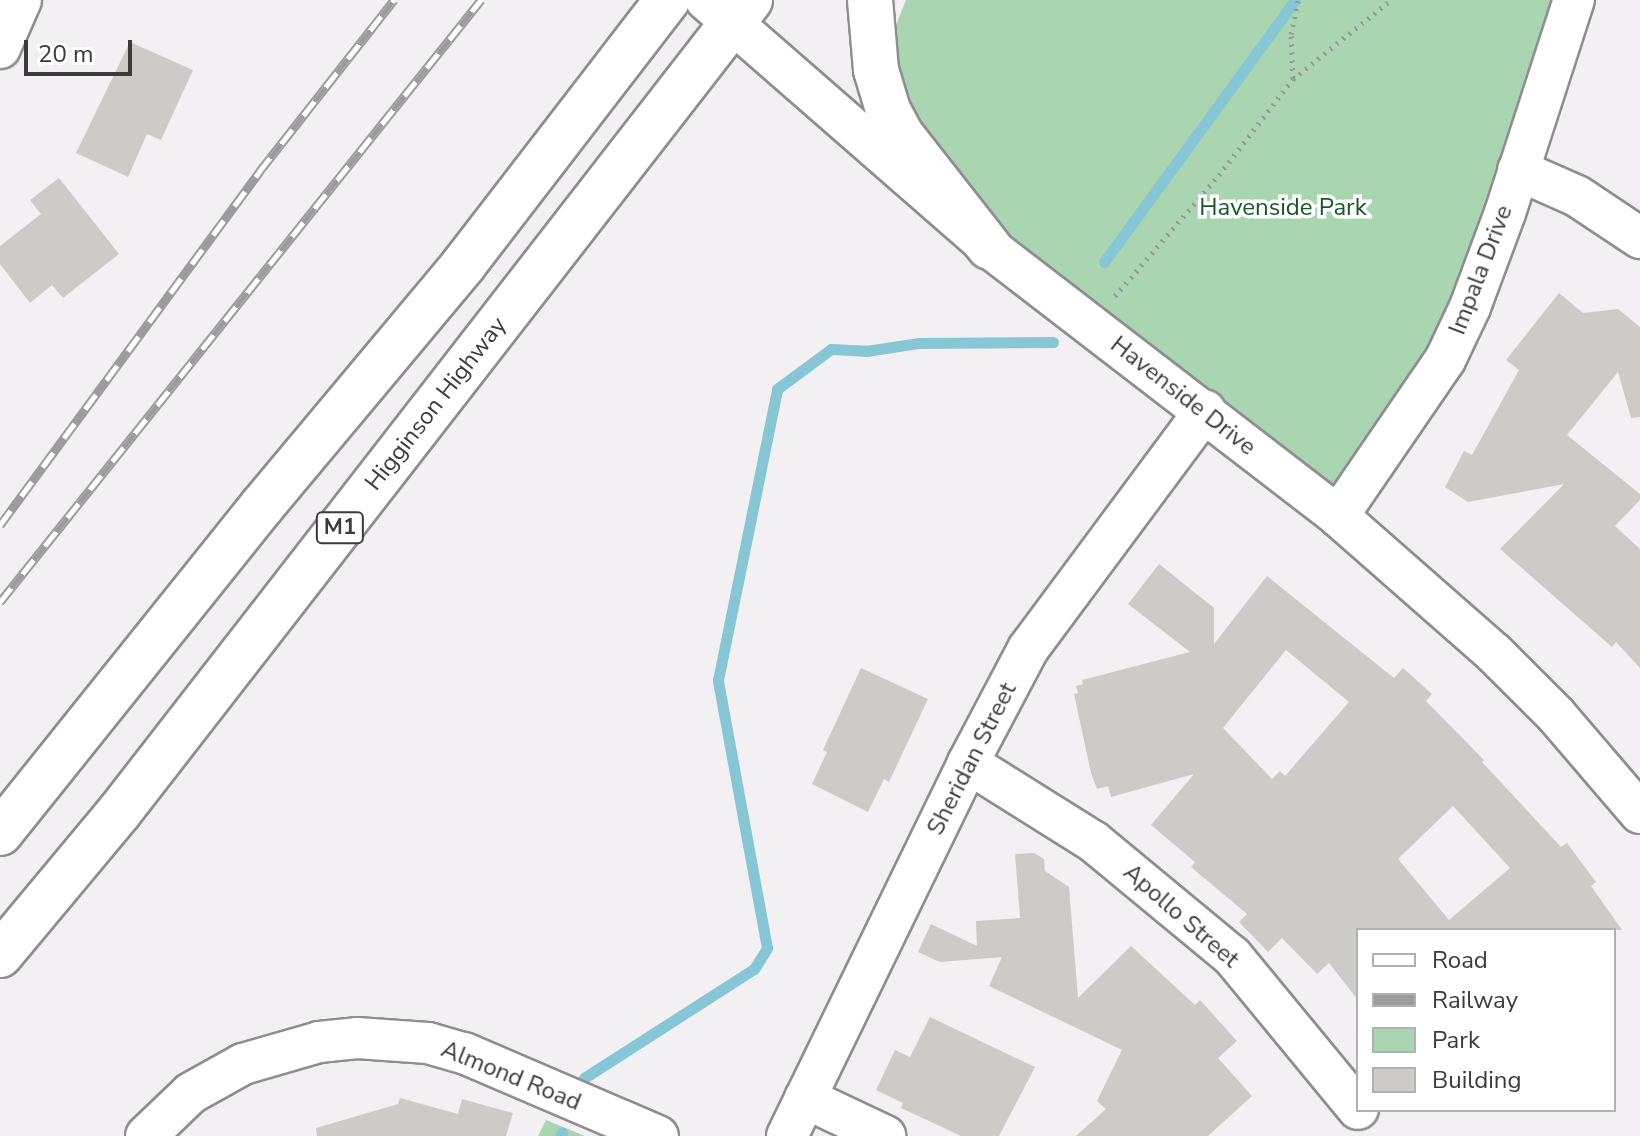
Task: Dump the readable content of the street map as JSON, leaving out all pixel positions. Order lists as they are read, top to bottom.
{
  "streets": {
    "highway": ["Higginson Highway", "M1"],
    "street": [
      "Impala Drive",
      "Havenside Drive",
      "Sheridan Street",
      "Apollo Street",
      "Almond Road"
    ]
  },
  "crossings": [
    ["Impala Drive", "Havenside Drive"],
    ["Havenside Drive", "Higginson Highway"],
    ["Havenside Drive", "Sheridan Street"],
    ["Sheridan Street", "Apollo Street"]
  ],
  "parks": ["Havenside Park"],
  "legend": [
    "Road",
    "Railway",
    "Park",
    "Building"
  ],
  "scale_bar": "20 m"
}
